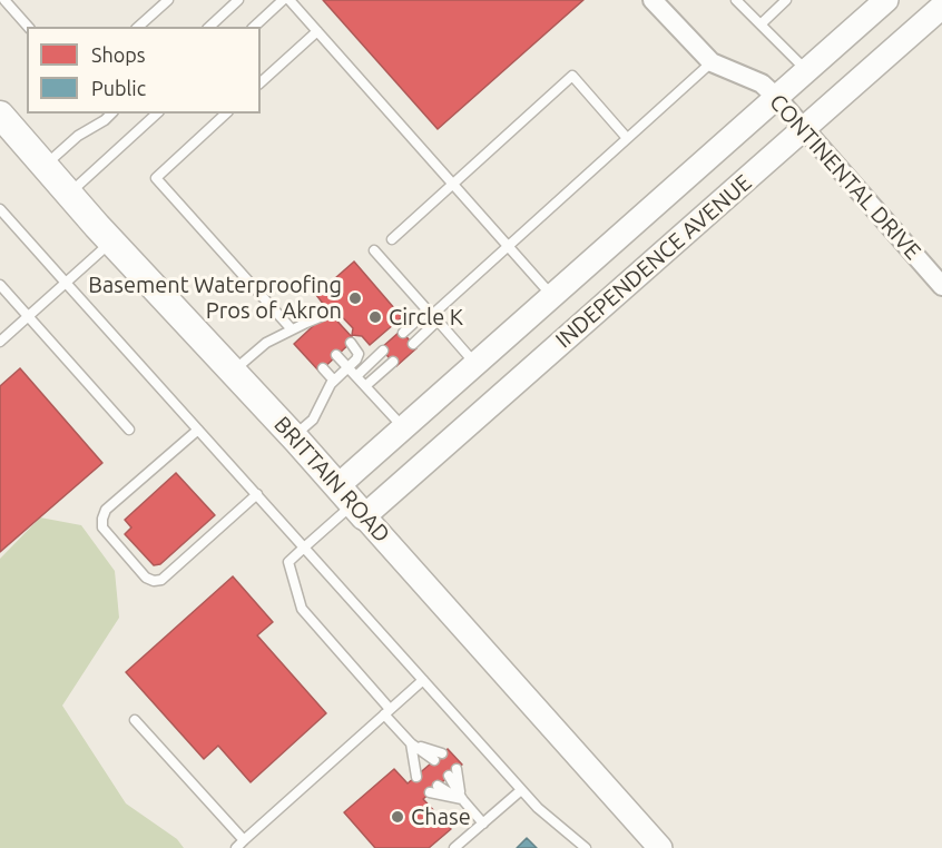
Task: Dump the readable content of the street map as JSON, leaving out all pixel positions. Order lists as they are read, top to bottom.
{
  "streets": {
    "main road": ["BRITTAIN ROAD"],
    "street": ["CONTINENTAL DRIVE", "INDEPENDENCE AVENUE"]
  },
  "crossings": [
    ["CONTINENTAL DRIVE", "INDEPENDENCE AVENUE"],
    ["INDEPENDENCE AVENUE", "BRITTAIN ROAD"]
  ],
  "places": ["Basement Waterproofing Pros of Akron", "Circle K", "Chase"],
  "legend": ["Shops", "Public"]
}
